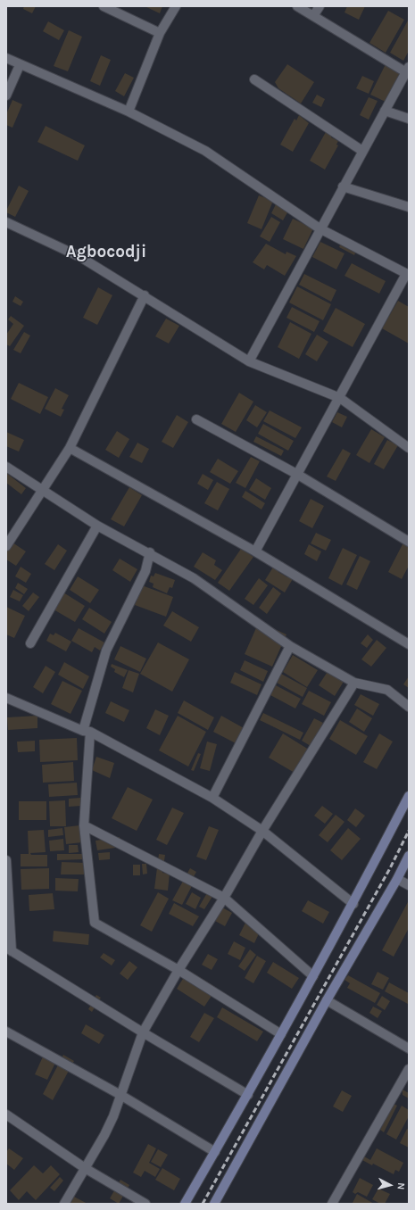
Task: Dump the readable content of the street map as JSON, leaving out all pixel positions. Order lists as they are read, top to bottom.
{
  "districts": ["Agbocodji"],
  "north": "right"
}
